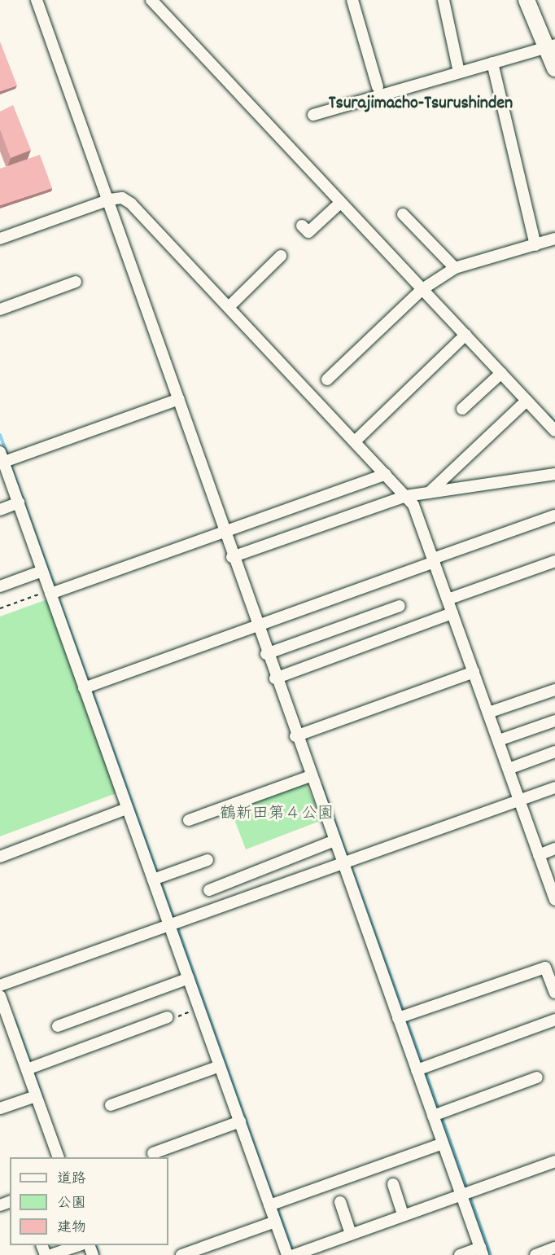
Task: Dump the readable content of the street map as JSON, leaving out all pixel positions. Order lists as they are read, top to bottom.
{
  "districts": ["Tsurajimacho-Tsurushinden"],
  "parks": ["鶴新田第４公園"],
  "legend": ["道路", "公園", "建物"]
}
